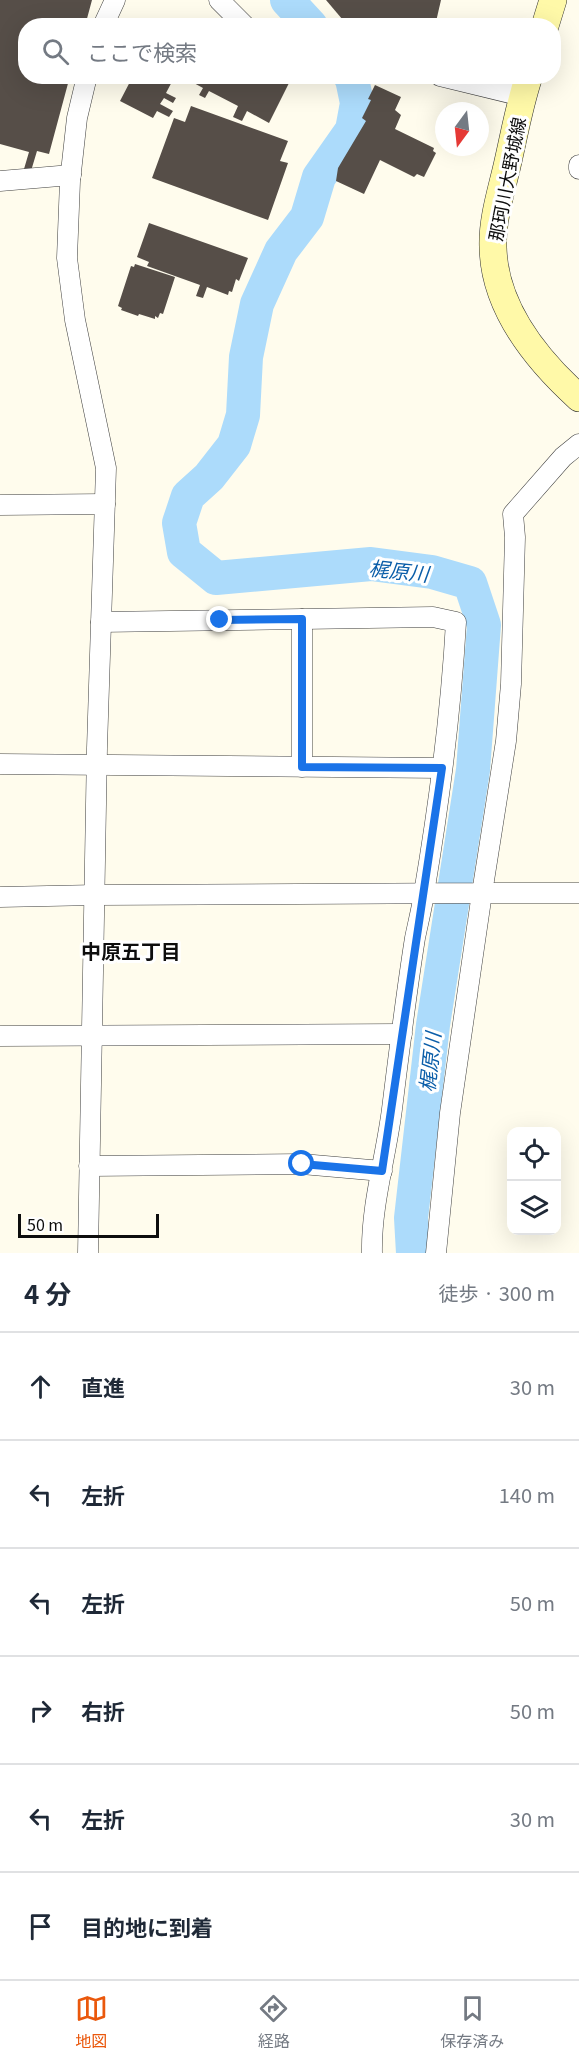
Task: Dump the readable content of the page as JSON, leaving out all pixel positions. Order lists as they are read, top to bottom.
{
  "streets": {
    "main road": ["那珂川大野城線"]
  },
  "districts": ["中原五丁目"],
  "water": ["梶原川"],
  "scale_bar": "50 m",
  "north": "bottom",
  "page": {
    "search": "ここで検索",
    "scale": "50 m",
    "heading": ["4 分", "徒歩 · 300 m"],
    "list": [
      ["直進", "30 m"],
      ["左折", "140 m"],
      ["左折", "50 m"],
      ["右折", "50 m"],
      ["左折", "30 m"],
      "目的地に到着"
    ],
    "nav": ["地図", "経路", "保存済み"]
  }
}
